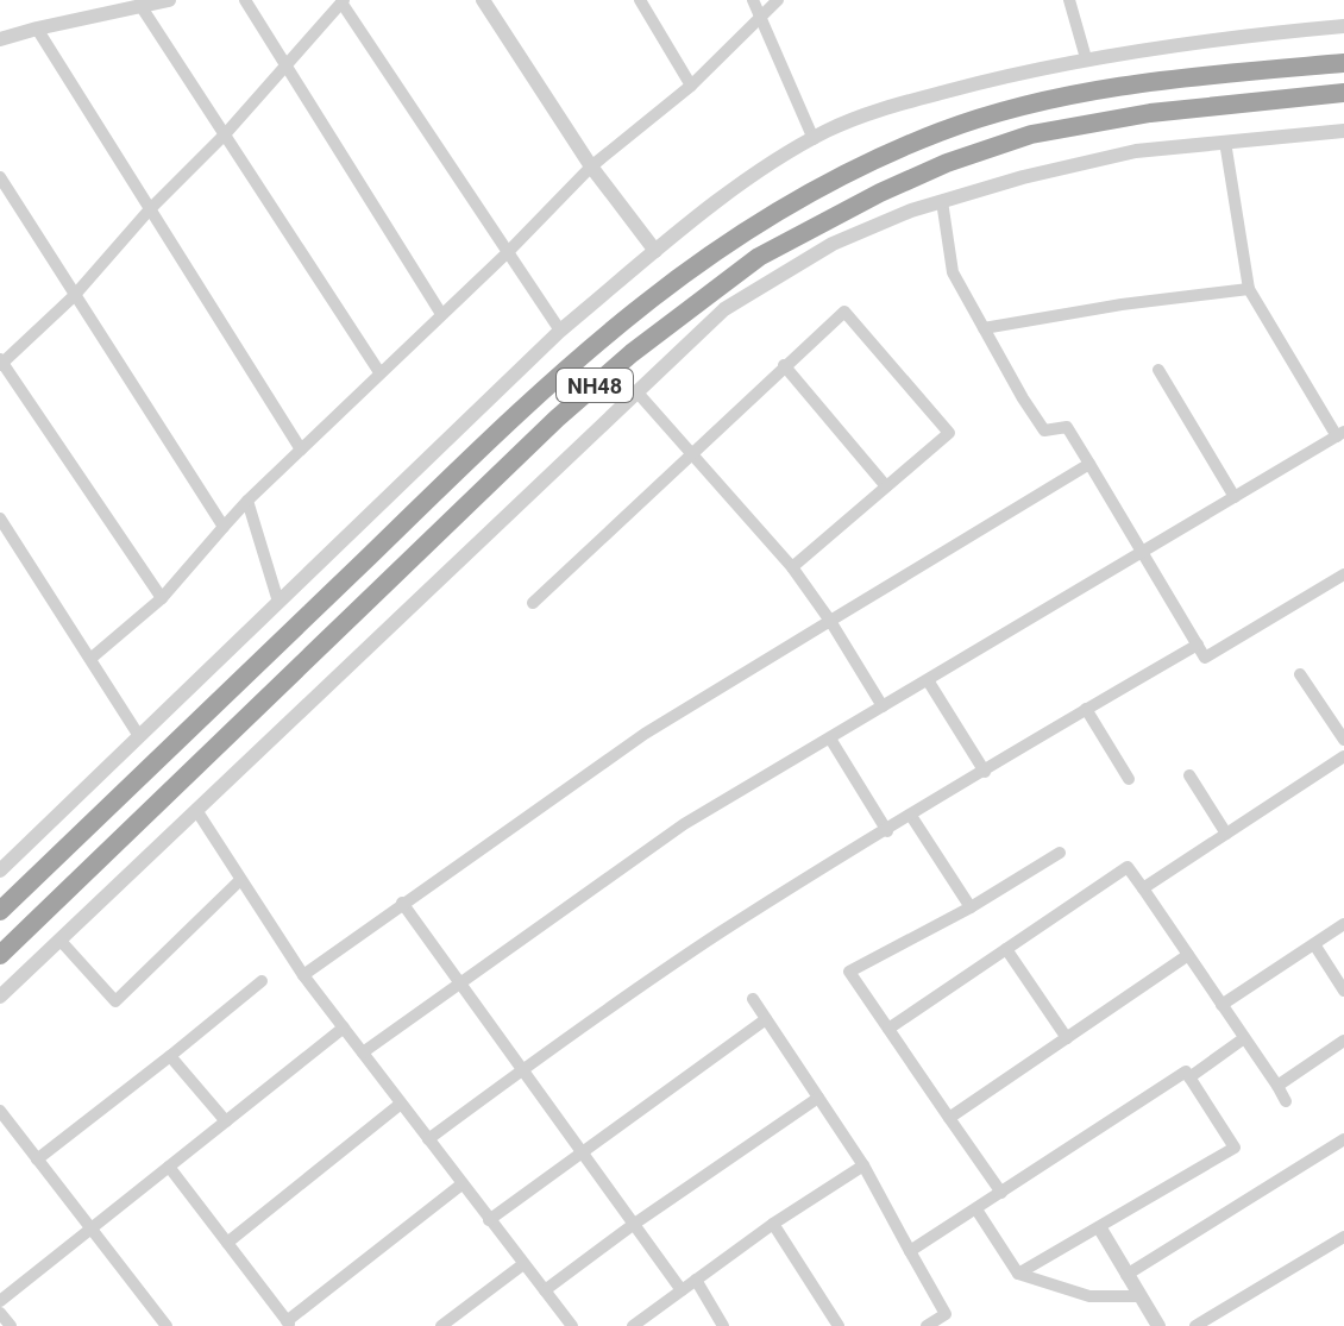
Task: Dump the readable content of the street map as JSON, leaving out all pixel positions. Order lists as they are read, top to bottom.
{
  "streets": {
    "highway": ["NH48"]
  }
}
